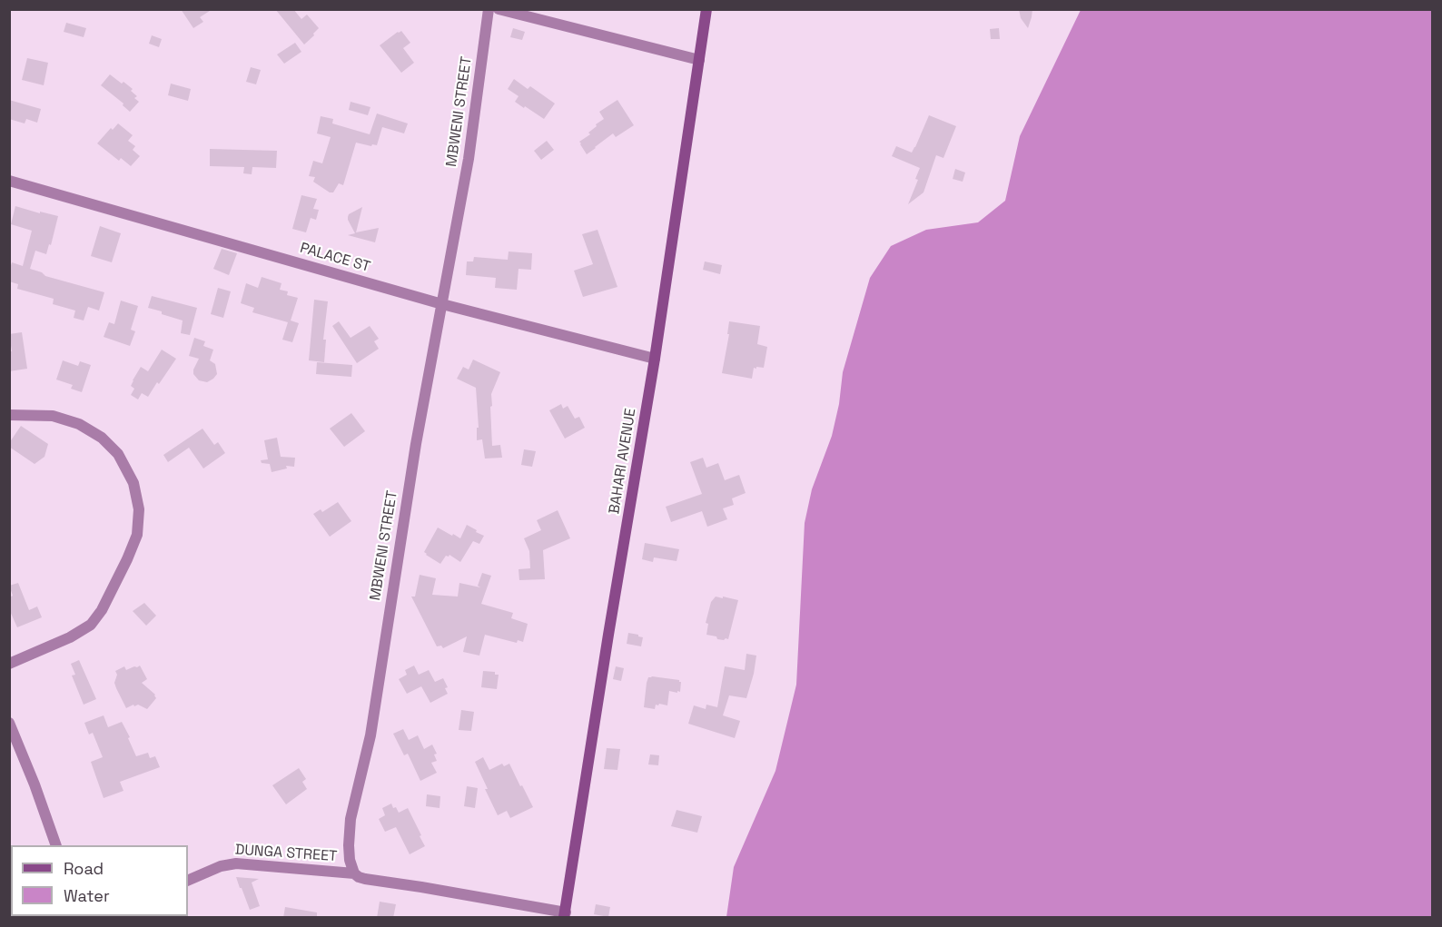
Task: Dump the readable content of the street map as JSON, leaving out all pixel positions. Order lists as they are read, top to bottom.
{
  "streets": {
    "street": [
      "MBWENI STREET",
      "PALACE ST",
      "BAHARI AVENUE",
      "DUNGA STREET"
    ]
  },
  "crossings": [
    ["MBWENI STREET", "PALACE ST"],
    ["MBWENI STREET", "DUNGA STREET"],
    ["PALACE ST", "BAHARI AVENUE"]
  ],
  "legend": ["Road", "Water"]
}
